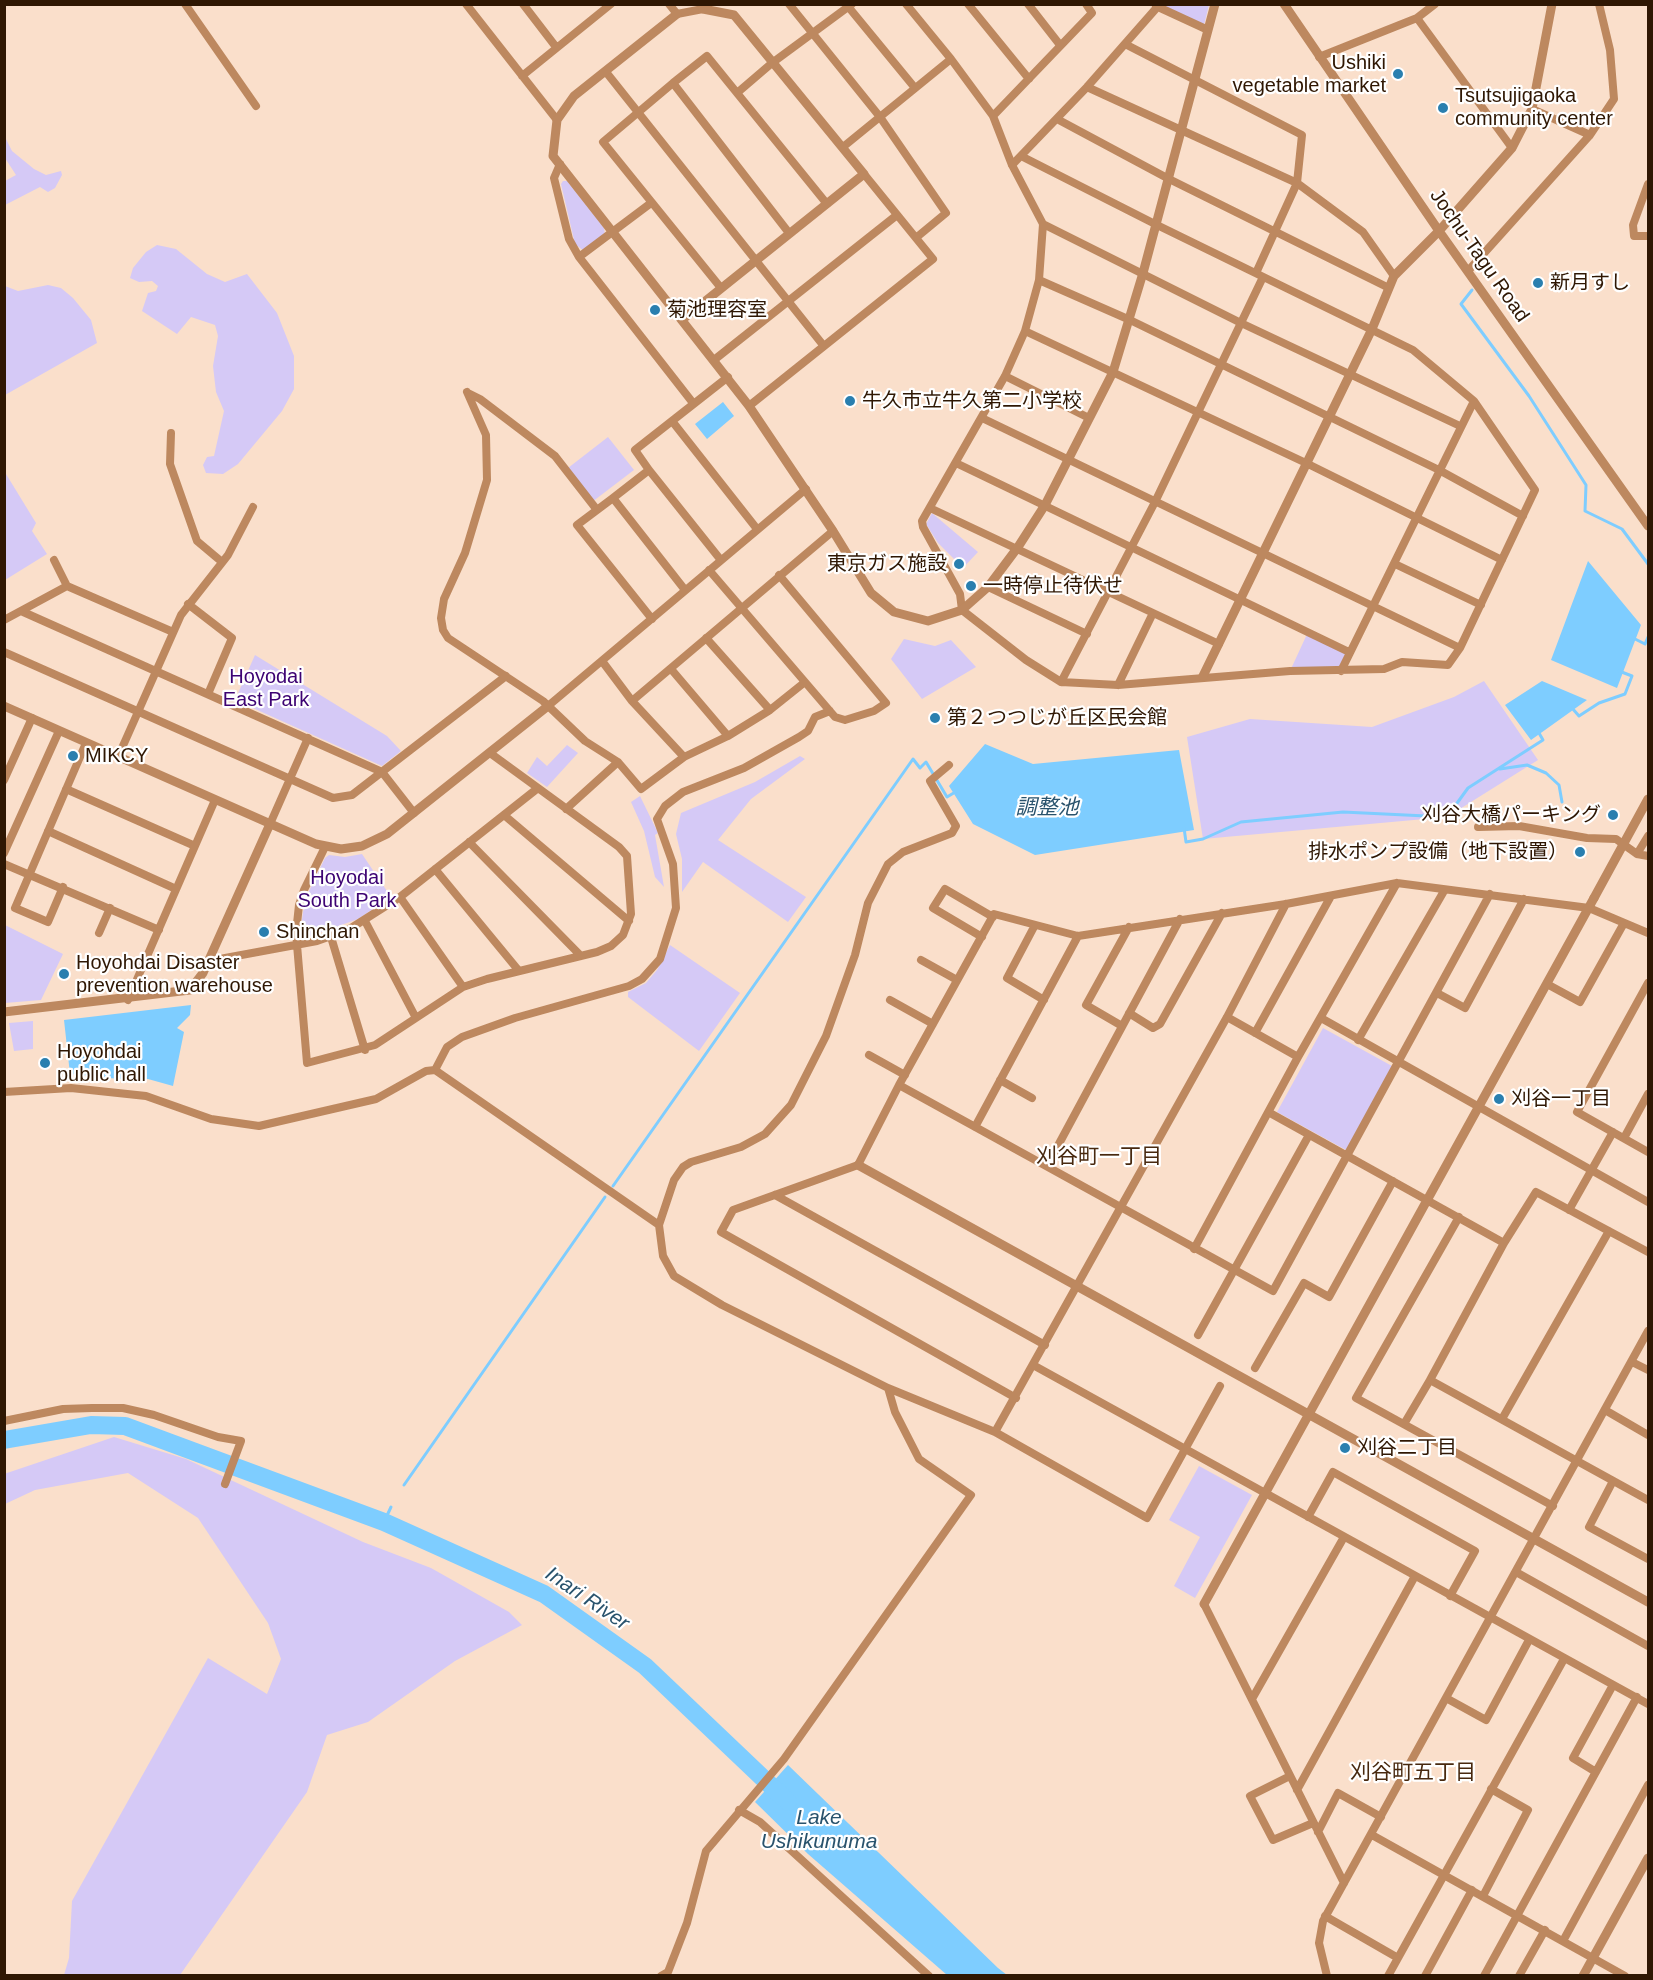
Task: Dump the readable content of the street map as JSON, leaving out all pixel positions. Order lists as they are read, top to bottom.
{
  "streets": {
    "street": ["Jochu-Tagu Road"]
  },
  "districts": ["刈谷町一丁目", "刈谷町五丁目"],
  "water": ["調整池", "Inari River", "Lake Ushikunuma"],
  "parks": ["Hoyodai East Park", "Hoyodai South Park"],
  "places": [
    "Ushiki vegetable market",
    "Tsutsujigaoka community center",
    "新月すし",
    "菊池理容室",
    "牛久市立牛久第二小学校",
    "東京ガス施設",
    "一時停止待伏せ",
    "第２つつじが丘区民会館",
    "MIKCY",
    "刈谷大橋パーキング",
    "排水ポンプ設備（地下設置）",
    "Shinchan",
    "Hoyohdai Disaster prevention warehouse",
    "Hoyohdai public hall",
    "刈谷一丁目",
    "刈谷二丁目"
  ]
}
